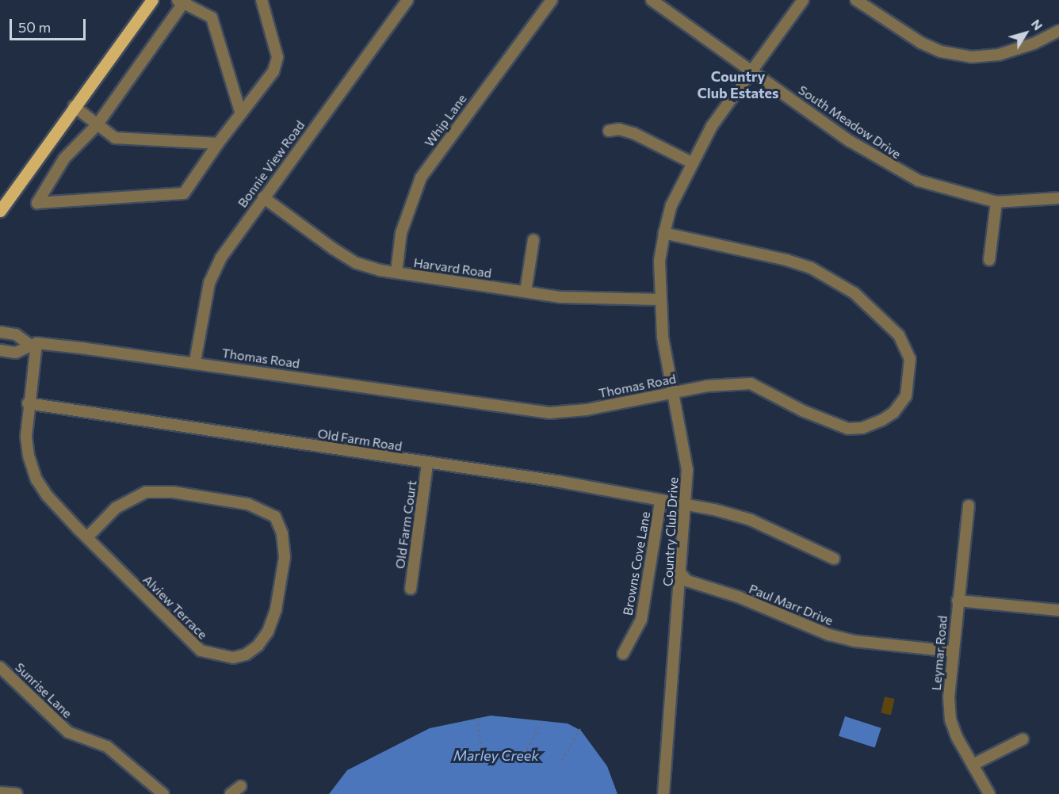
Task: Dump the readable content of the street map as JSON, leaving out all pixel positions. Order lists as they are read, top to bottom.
{
  "streets": {
    "street": [
      "Whip Lane",
      "South Meadow Drive",
      "Bonnie View Road",
      "Harvard Road",
      "Thomas Road",
      "Old Farm Road",
      "Old Farm Court",
      "Country Club Drive",
      "Browns Cove Lane",
      "Paul Marr Drive",
      "Alview Terrace",
      "Leymar Road",
      "Sunrise Lane"
    ]
  },
  "crossings": [
    ["Whip Lane", "Harvard Road"],
    ["South Meadow Drive", "Country Club Drive"],
    ["Bonnie View Road", "Harvard Road"],
    ["Bonnie View Road", "Thomas Road"],
    ["Harvard Road", "Country Club Drive"],
    ["Thomas Road", "Country Club Drive"],
    ["Thomas Road", "Alview Terrace"],
    ["Old Farm Road", "Old Farm Court"],
    ["Old Farm Road", "Country Club Drive"],
    ["Old Farm Road", "Browns Cove Lane"],
    ["Old Farm Road", "Alview Terrace"],
    ["Country Club Drive", "Paul Marr Drive"],
    ["Paul Marr Drive", "Leymar Road"]
  ],
  "districts": ["Country Club Estates"],
  "water": ["Marley Creek"],
  "scale_bar": "50 m",
  "north": "top right"
}
